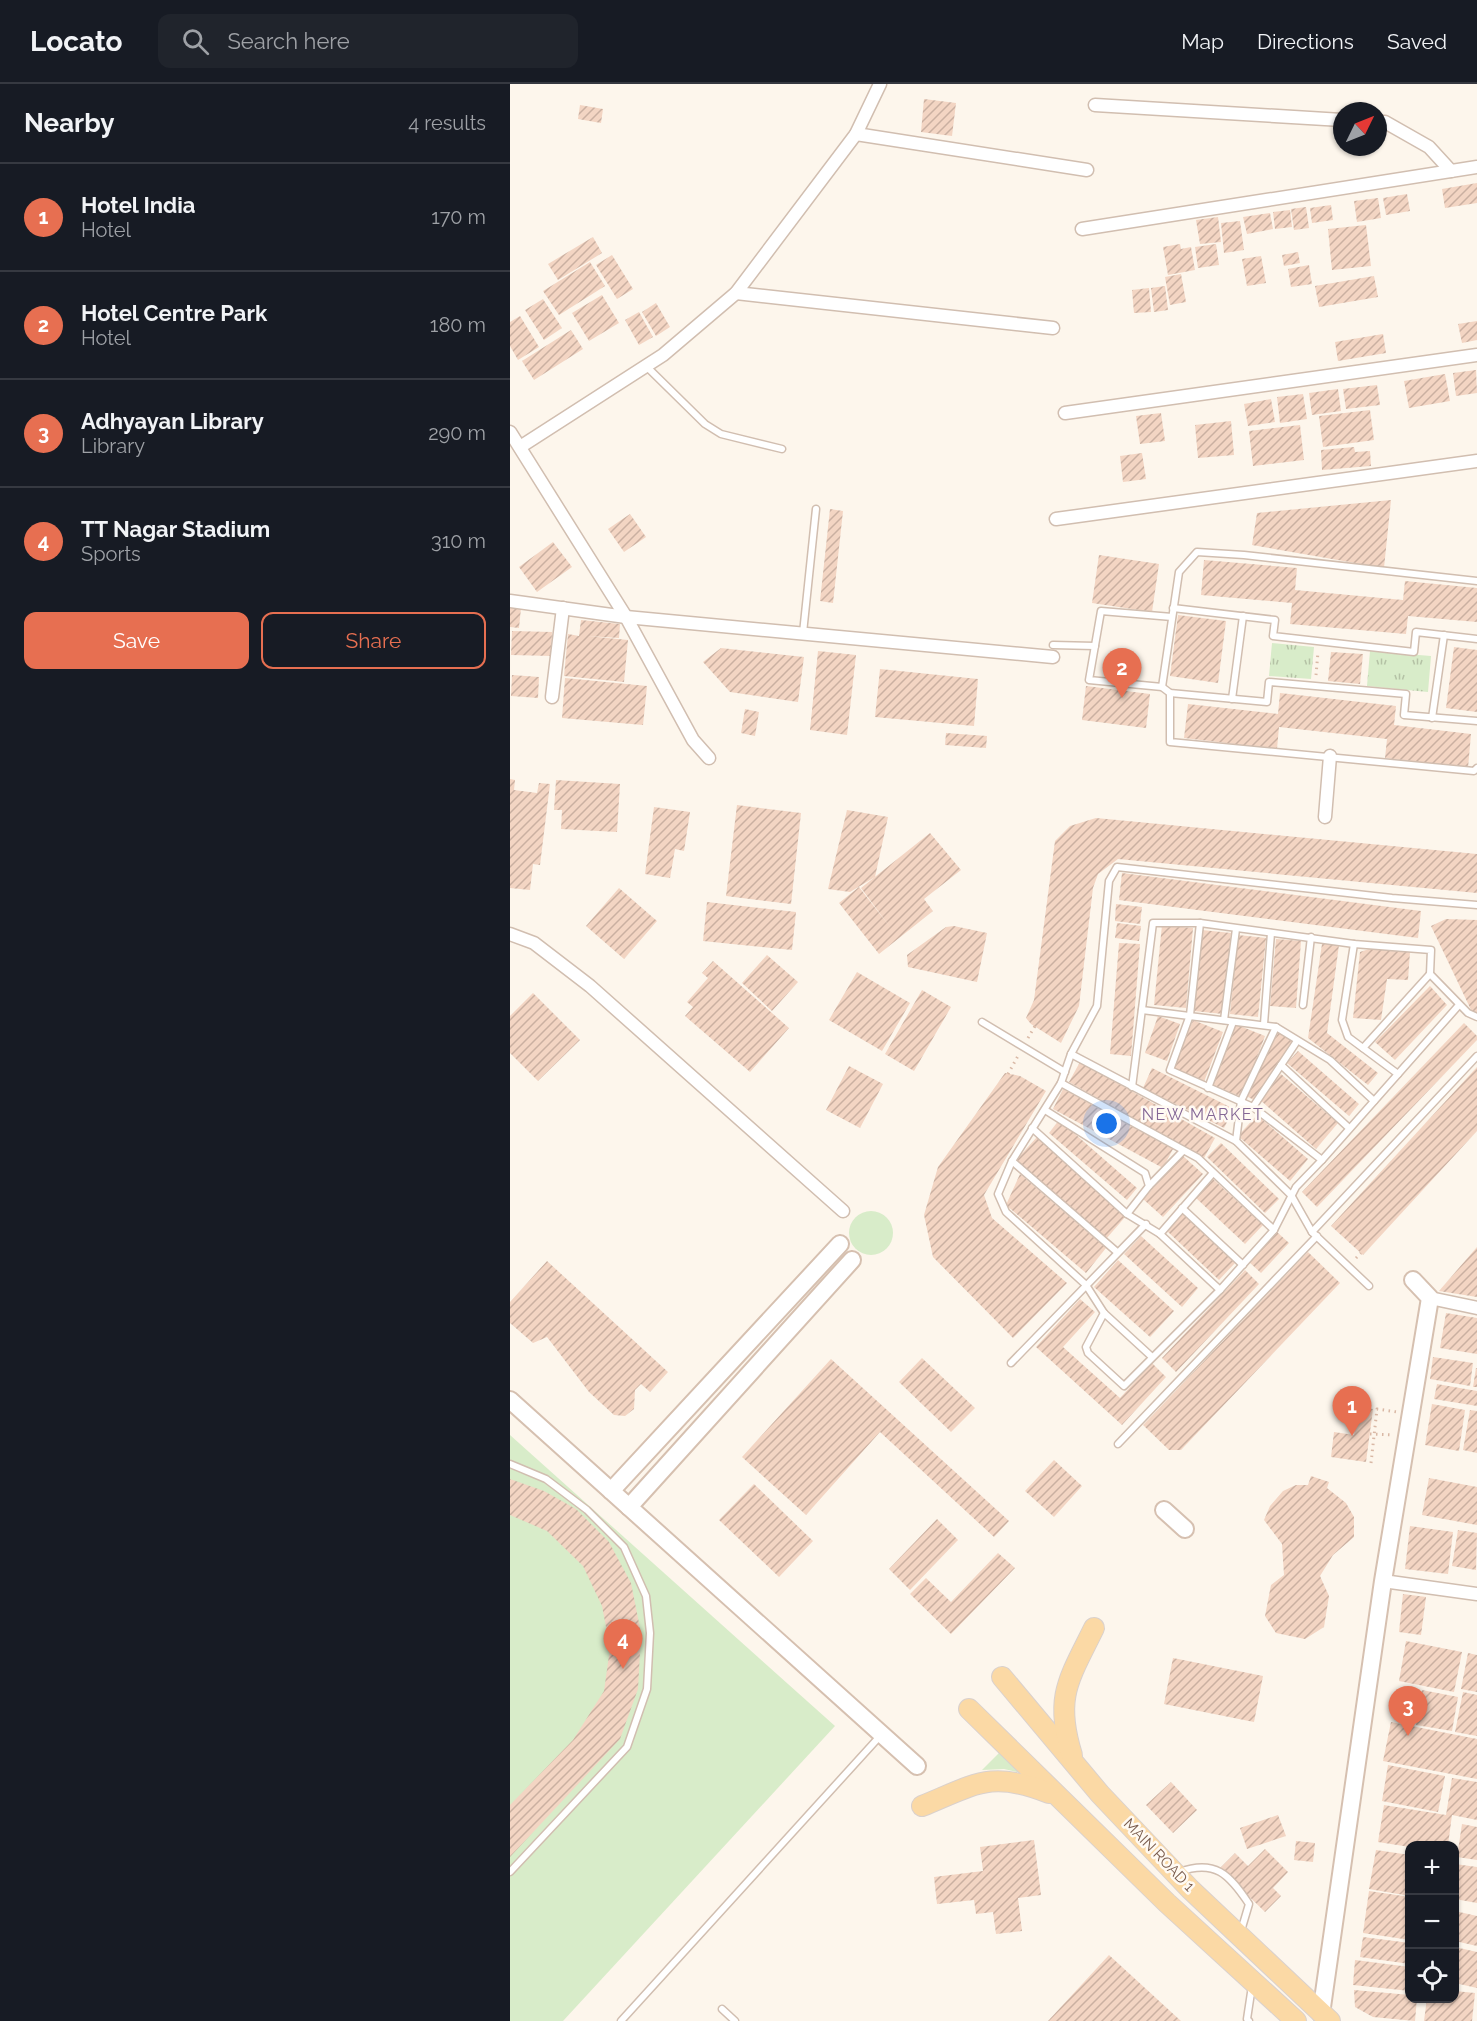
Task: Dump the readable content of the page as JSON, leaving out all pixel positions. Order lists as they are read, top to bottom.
{
  "streets": {
    "main road": ["MAIN ROAD 1"]
  },
  "districts": ["NEW MARKET"],
  "north": "top right",
  "page": {
    "header": "Locato",
    "search": "Search here",
    "nav": ["Map", "Directions", "Saved"],
    "heading": ["Nearby", "4 results"],
    "list": [
      {
        "mark": "1",
        "name": "Hotel India",
        "note": "Hotel",
        "value": "170 m"
      },
      {
        "mark": "2",
        "name": "Hotel Centre Park",
        "note": "Hotel",
        "value": "180 m"
      },
      {
        "mark": "3",
        "name": "Adhyayan Library",
        "note": "Library",
        "value": "290 m"
      },
      {
        "mark": "4",
        "name": "TT Nagar Stadium",
        "note": "Sports",
        "value": "310 m"
      }
    ],
    "buttons": ["Save", "Share"],
    "pins": [
      "2",
      "1",
      "4",
      "3"
    ],
    "map_buttons": ["+", "−"]
  }
}
